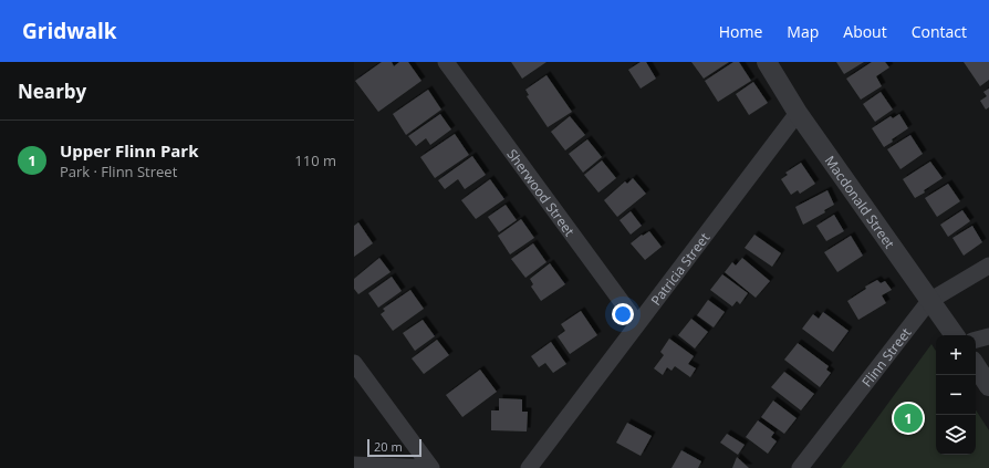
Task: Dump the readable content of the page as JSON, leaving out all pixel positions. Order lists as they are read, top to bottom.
{
  "streets": {
    "street": [
      "Sherwood Street",
      "Macdonald Street",
      "Patricia Street",
      "Flinn Street"
    ]
  },
  "crossings": [
    ["Sherwood Street", "Patricia Street"],
    ["Macdonald Street", "Patricia Street"],
    ["Macdonald Street", "Flinn Street"]
  ],
  "scale_bar": "20 m",
  "page": {
    "header": "Gridwalk",
    "nav": [
      "Home",
      "Map",
      "About",
      "Contact"
    ],
    "heading": "Nearby",
    "list": [
      {
        "mark": "1",
        "name": "Upper Flinn Park",
        "note": "Park · Flinn Street",
        "value": "110 m"
      }
    ],
    "map_buttons": ["+", "−"],
    "pins": "1",
    "scale": "20 m"
  }
}
